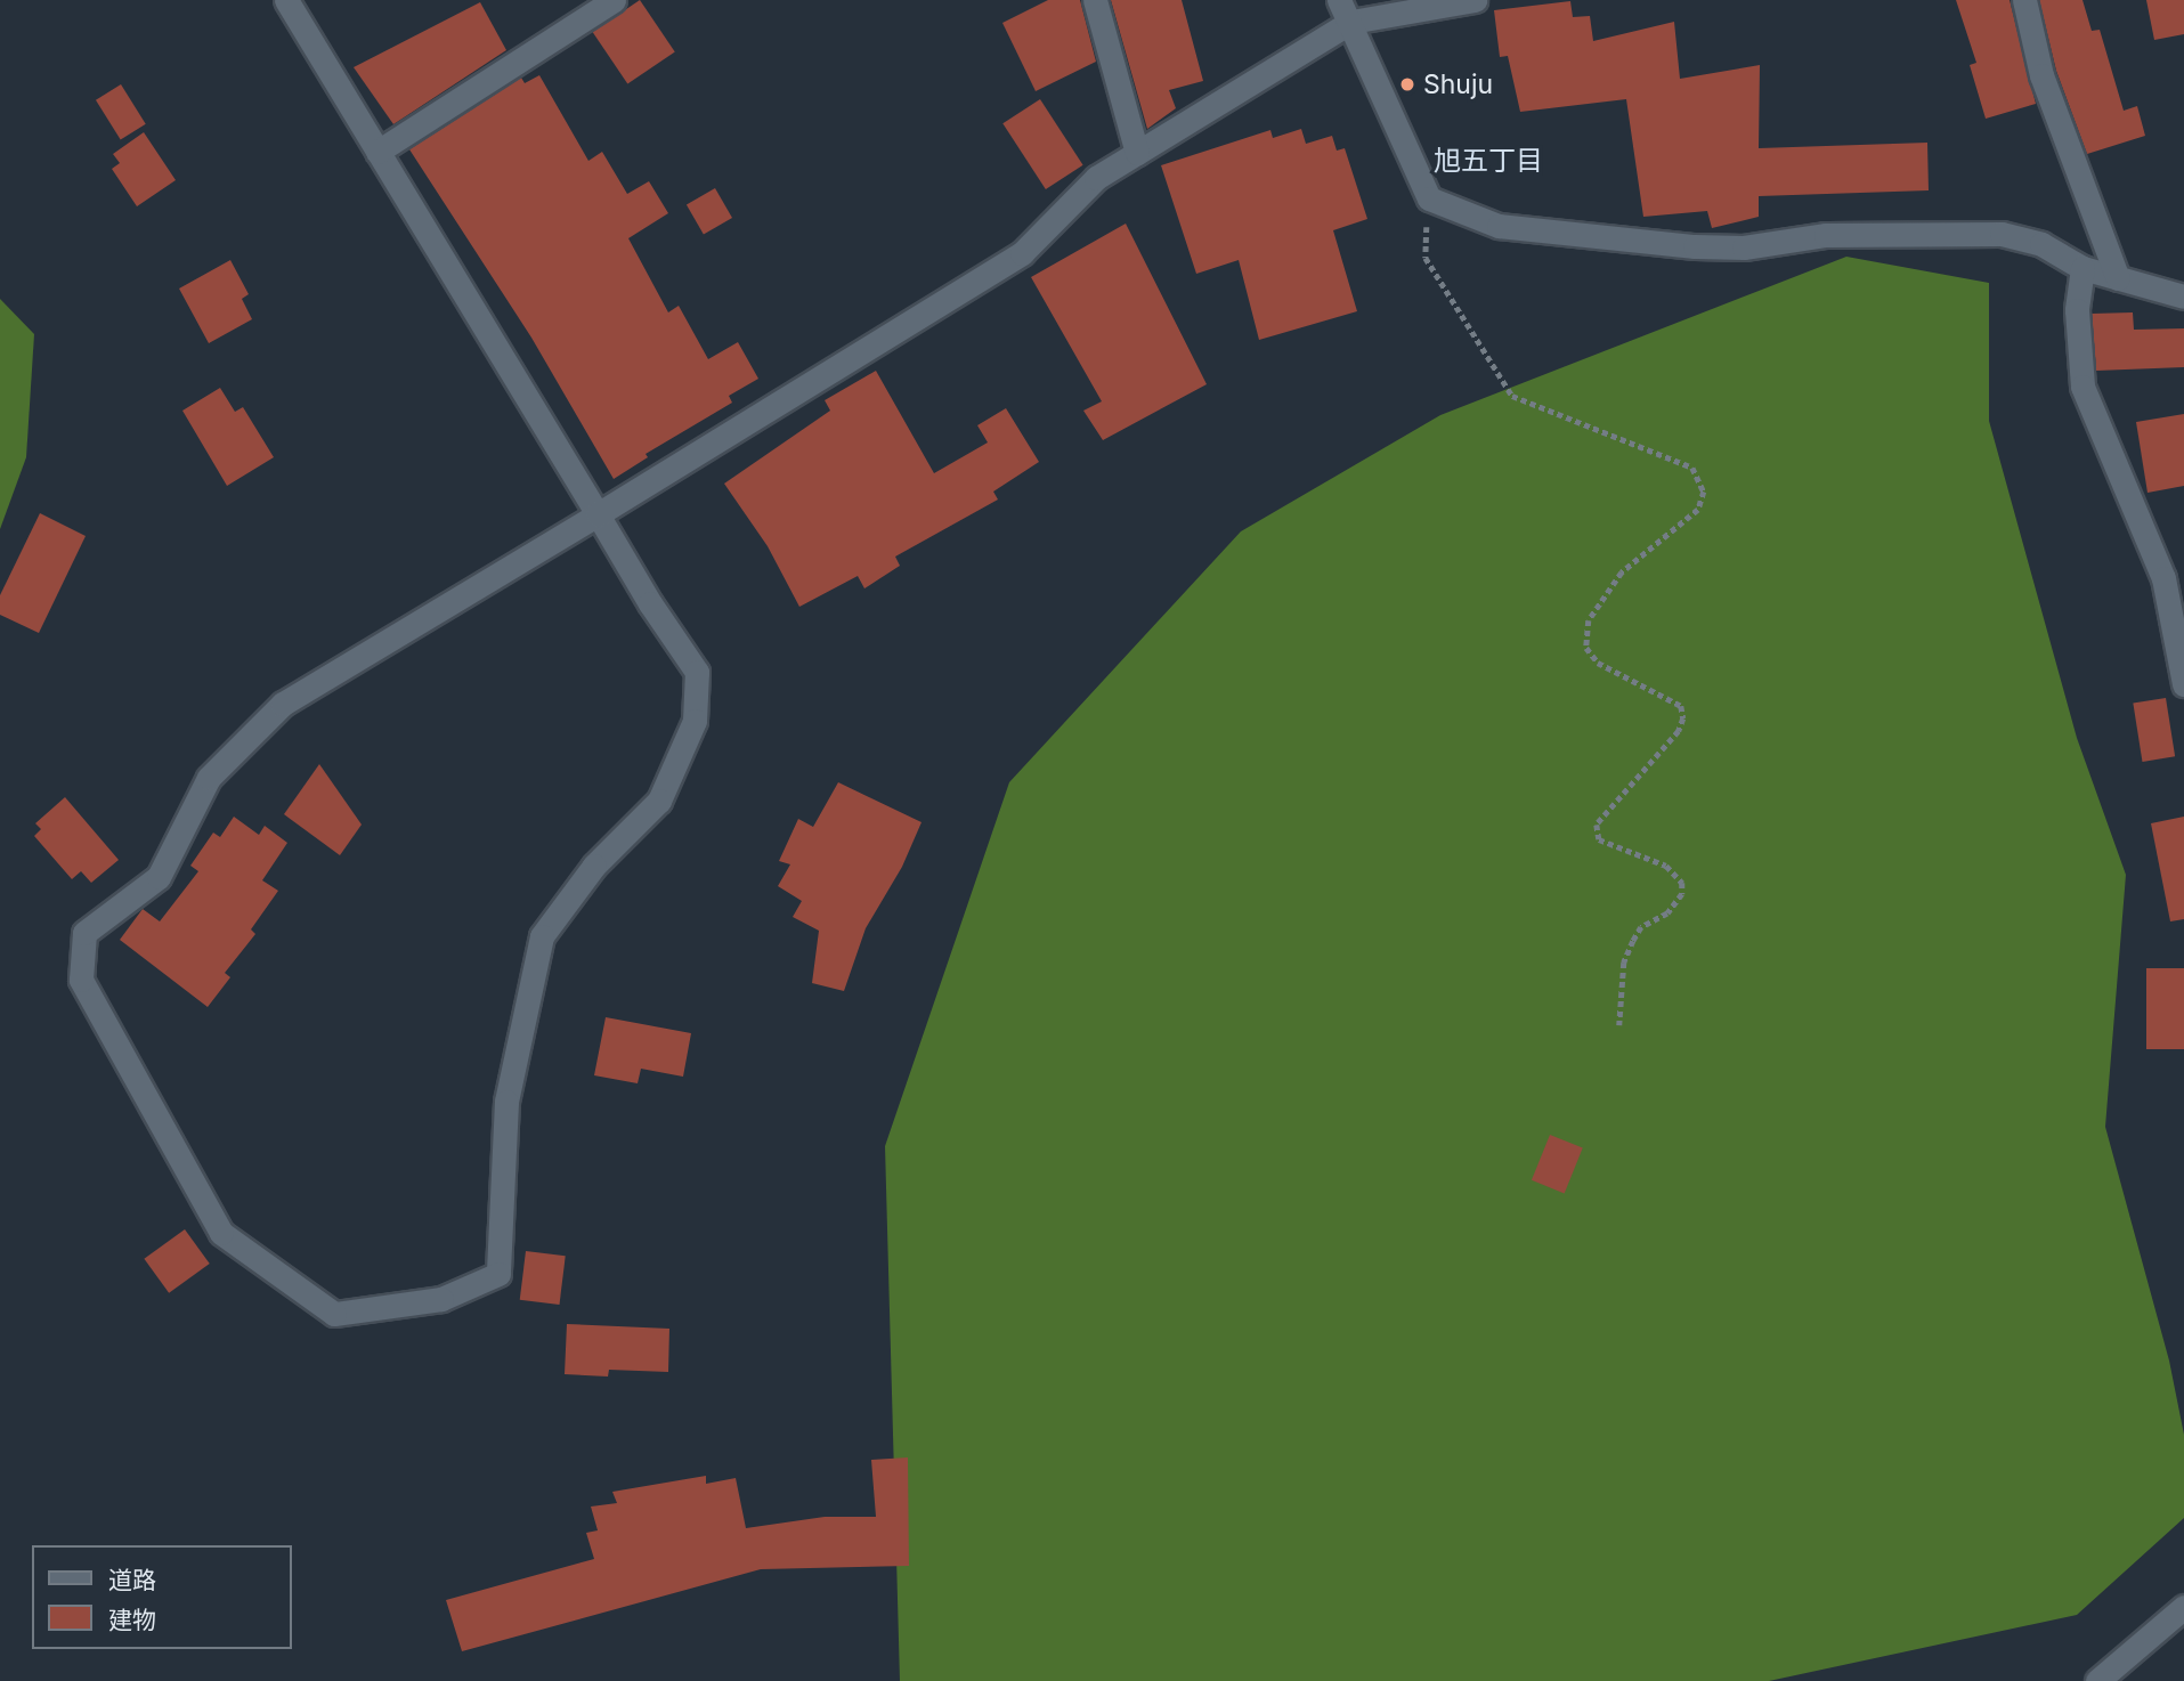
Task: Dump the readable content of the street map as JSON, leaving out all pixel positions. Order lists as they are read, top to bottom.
{
  "districts": ["旭五丁目"],
  "places": ["Shuju"],
  "legend": ["道路", "建物"]
}
